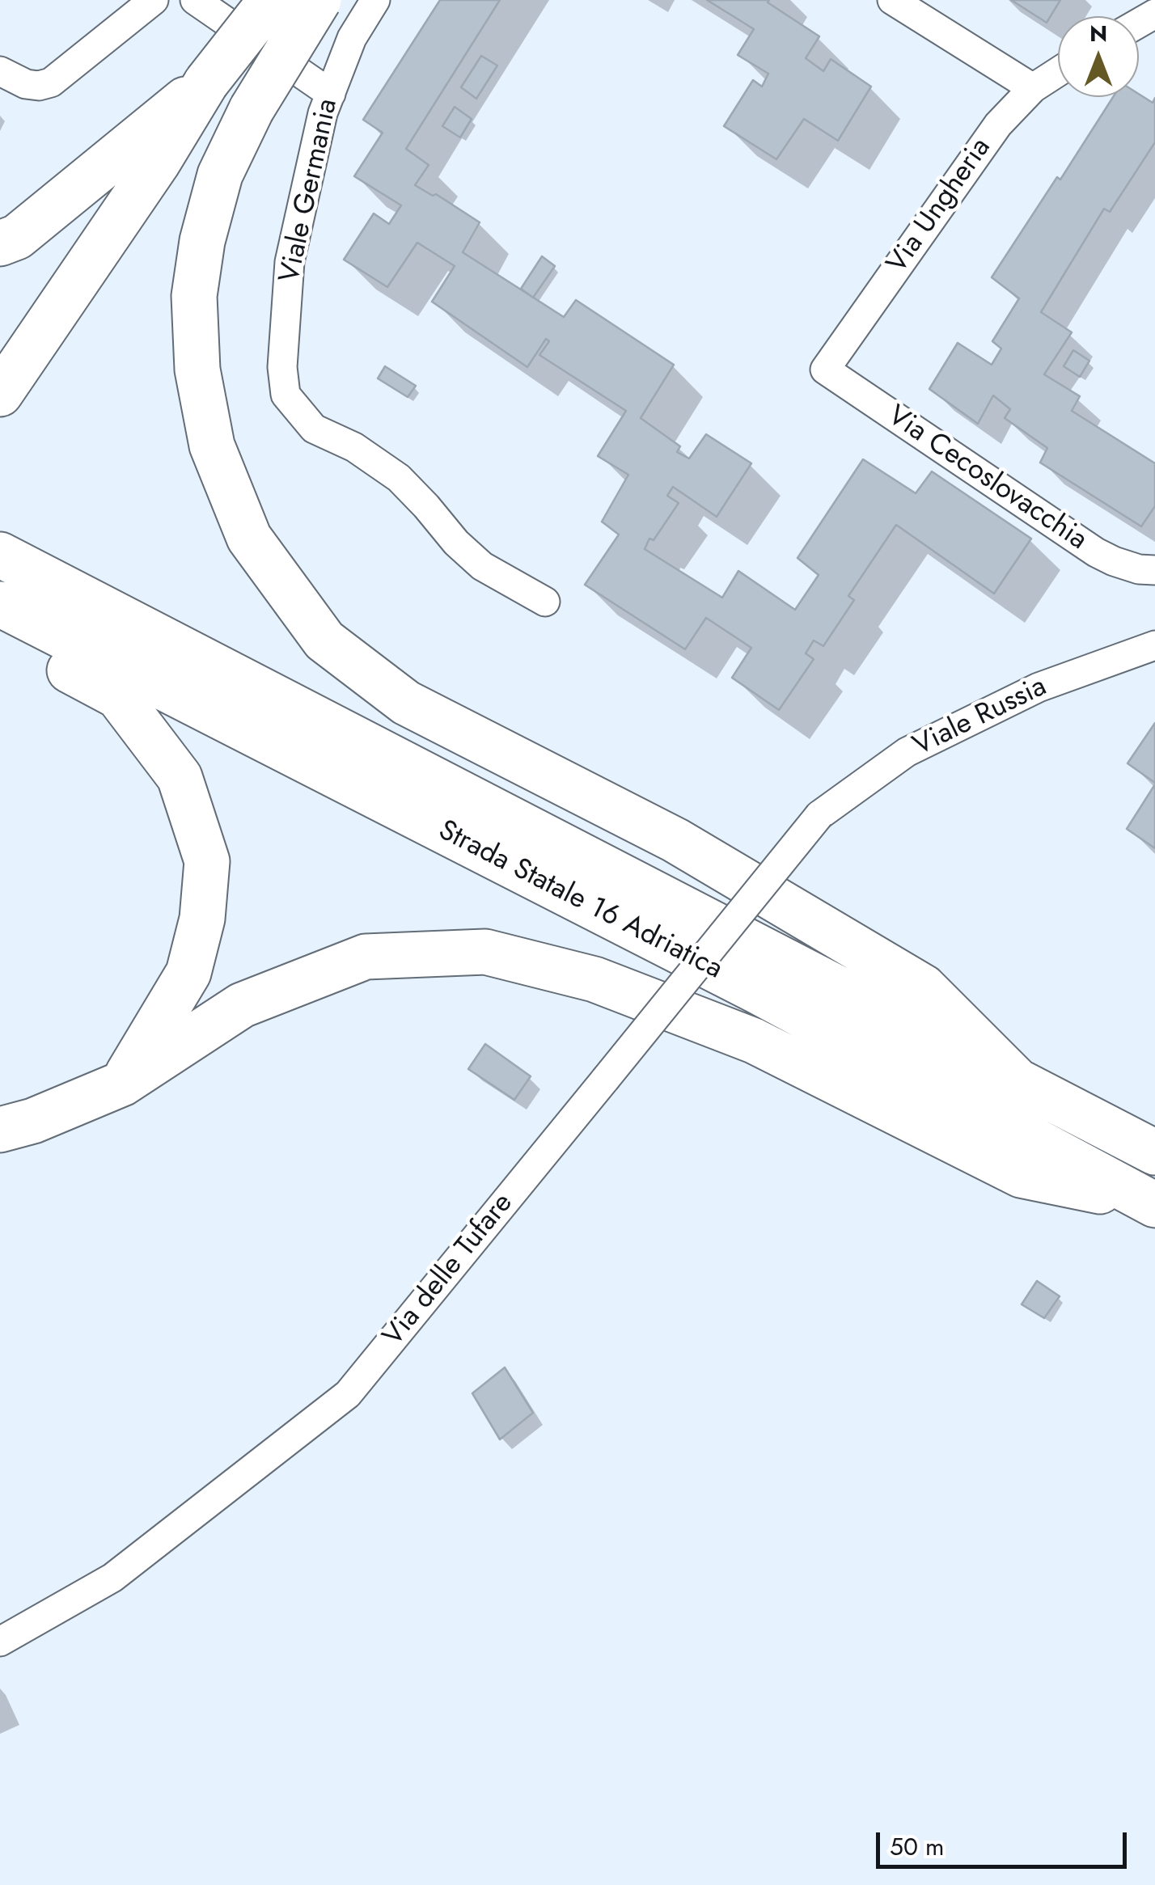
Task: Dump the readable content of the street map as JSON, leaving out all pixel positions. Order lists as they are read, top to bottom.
{
  "streets": {
    "highway": ["Strada Statale 16 Adriatica"],
    "street": [
      "Viale Germania",
      "Via Ungheria",
      "Via Cecoslovacchia",
      "Viale Russia",
      "Via delle Tufare"
    ]
  },
  "crossings": [
    ["Via Ungheria", "Via Cecoslovacchia"],
    ["Viale Russia", "Via delle Tufare"]
  ],
  "scale_bar": "50 m",
  "north": "top"
}
